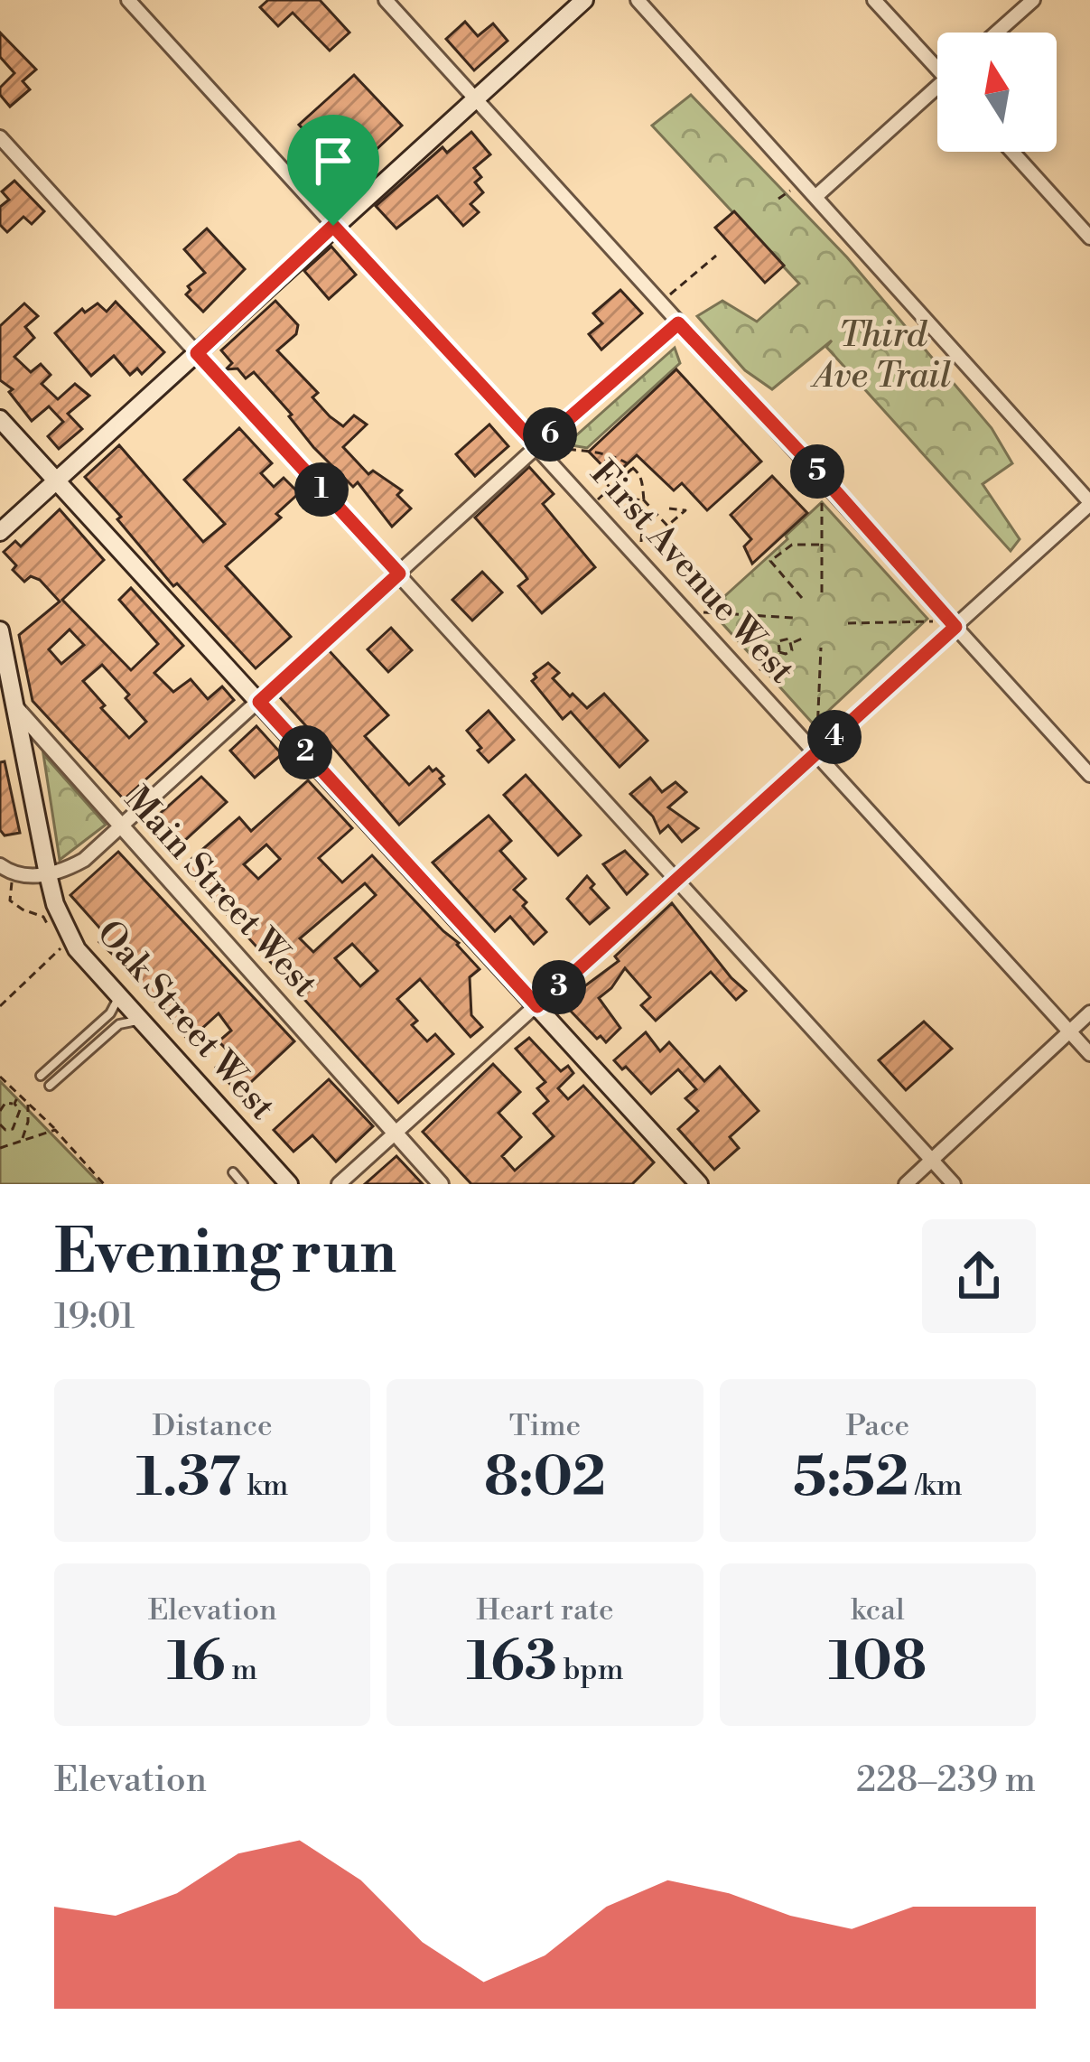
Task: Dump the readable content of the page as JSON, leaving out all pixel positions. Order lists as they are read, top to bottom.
{
  "streets": {
    "main road": ["Main Street West", "Oak Street West"],
    "street": ["First Avenue West"]
  },
  "crossings": [
    ["Main Street West", "Oak Street West"]
  ],
  "parks": ["Third Ave Trail"],
  "north": "top",
  "page": {
    "pins": [
      "6",
      "5",
      "1",
      "4",
      "2",
      "3"
    ],
    "heading": ["Evening run", "19:01"],
    "stats": [
      ["Distance", "1.37 km"],
      ["Time", "8:02"],
      ["Pace", "5:52 /km"],
      ["Elevation", "16 m"],
      ["Heart rate", "163 bpm"],
      ["kcal", "108"]
    ],
    "chart": ["Elevation", "228–239 m"]
  }
}
